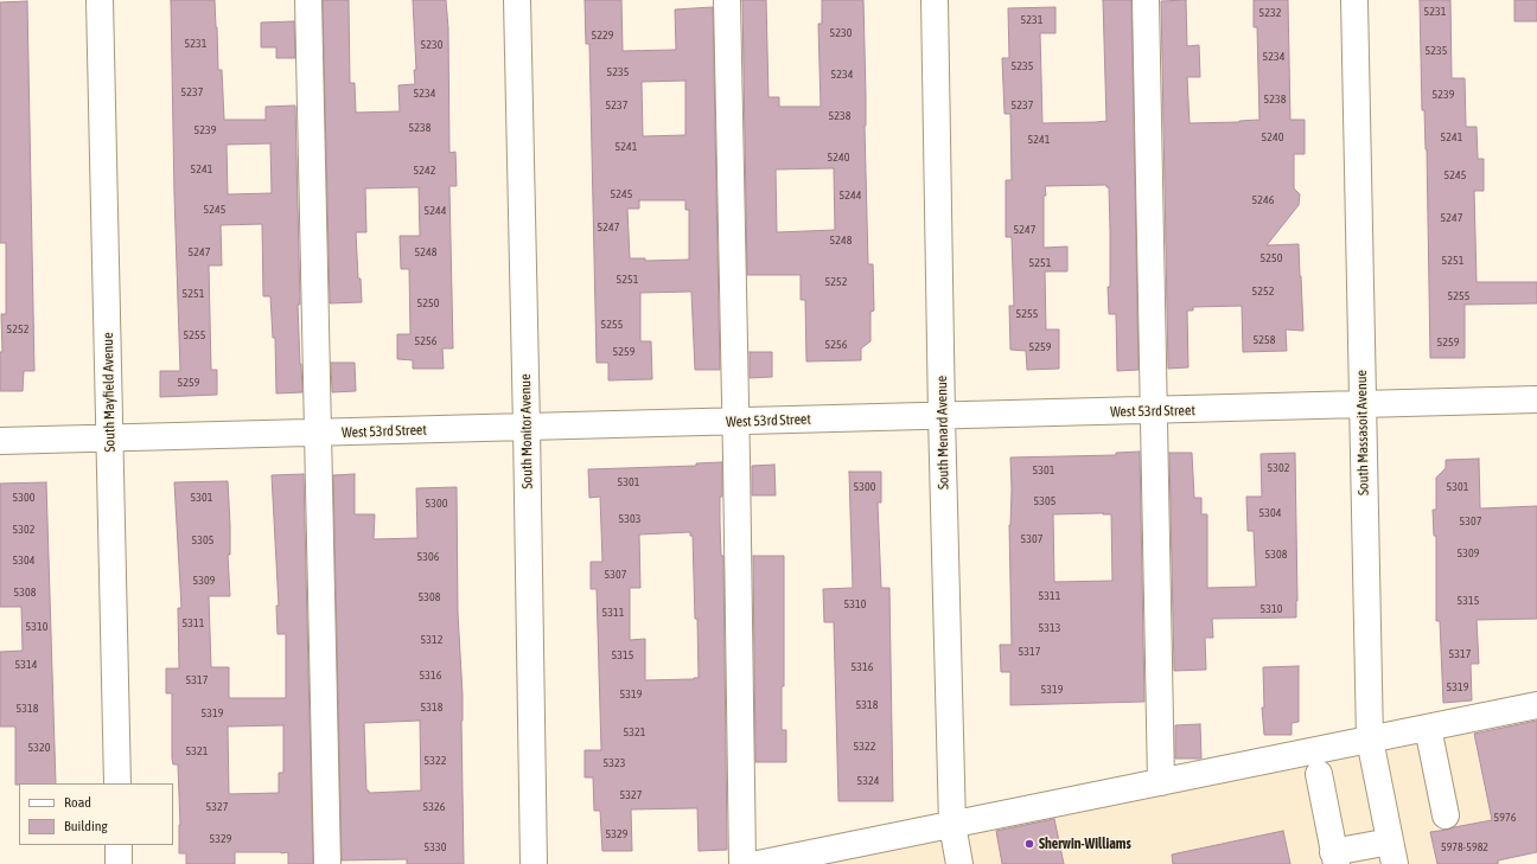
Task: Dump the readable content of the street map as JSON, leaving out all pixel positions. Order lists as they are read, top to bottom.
{
  "streets": {
    "street": [
      "South Mayfield Avenue",
      "West 53rd Street",
      "South Monitor Avenue",
      "South Menard Avenue",
      "South Massasoit Avenue"
    ]
  },
  "crossings": [
    ["South Mayfield Avenue", "West 53rd Street"],
    ["West 53rd Street", "South Monitor Avenue"],
    ["West 53rd Street", "South Menard Avenue"],
    ["West 53rd Street", "South Massasoit Avenue"]
  ],
  "places": ["Sherwin-Williams"],
  "house_numbers": [
    "5231",
    "5232",
    "5231",
    "5230",
    "5229",
    "5231",
    "5230",
    "5235",
    "5234",
    "5235",
    "5235",
    "5234",
    "5237",
    "5234",
    "5239",
    "5238",
    "5237",
    "5237",
    "5238",
    "5238",
    "5239",
    "5240",
    "5241",
    "5241",
    "5241",
    "5240",
    "5241",
    "5242",
    "5245",
    "5245",
    "5244",
    "5246",
    "5245",
    "5244",
    "5247",
    "5247",
    "5247",
    "5248",
    "5247",
    "5248",
    "5250",
    "5251",
    "5251",
    "5251",
    "5252",
    "5252",
    "5251",
    "5255",
    "5250",
    "5255",
    "5255",
    "5252",
    "5255",
    "5258",
    "5256",
    "5259",
    "5256",
    "5259",
    "5259",
    "5259",
    "5302",
    "5301",
    "5301",
    "5300",
    "5301",
    "5300",
    "5301",
    "5305",
    "5300",
    "5304",
    "5303",
    "5307",
    "5302",
    "5307",
    "5305",
    "5309",
    "5308",
    "5306",
    "5304",
    "5307",
    "5309",
    "5308",
    "5311",
    "5308",
    "5315",
    "5310",
    "5310",
    "5311",
    "5311",
    "5310",
    "5313",
    "5312",
    "5317",
    "5317",
    "5315",
    "5314",
    "5316",
    "5316",
    "5317",
    "5319",
    "5319",
    "5319",
    "5318",
    "5318",
    "5318",
    "5319",
    "5321",
    "5322",
    "5320",
    "5321",
    "5322",
    "5323",
    "5324",
    "5327",
    "5327",
    "5326",
    "5976",
    "5329",
    "5329",
    "5330",
    "5978-5982"
  ],
  "legend": ["Road", "Building"]
}
